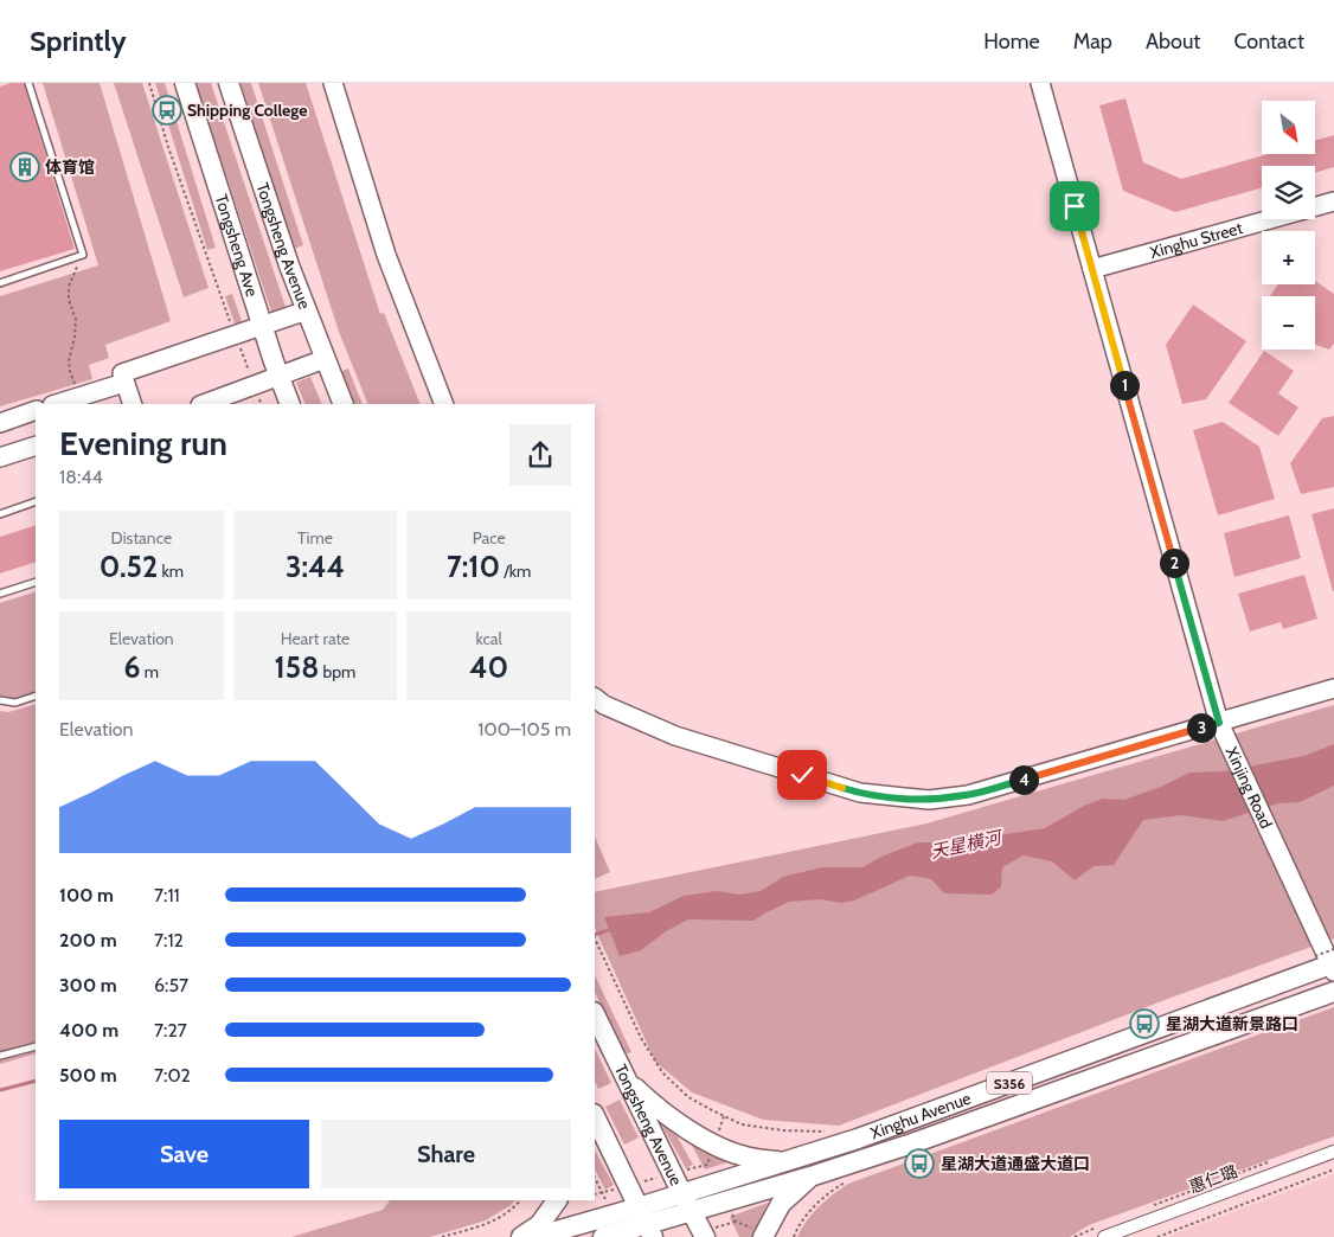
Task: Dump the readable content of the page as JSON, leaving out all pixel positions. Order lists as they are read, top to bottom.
{
  "streets": {
    "main road": [
      "Tongsheng Ave",
      "Tongsheng Avenue",
      "S356",
      "Xinghu Avenue"
    ],
    "street": ["Xinghu Street", "Xinjing Road", "惠仁璐"]
  },
  "crossings": [
    ["Xinghu Street", "Xinjing Road"],
    ["Tongsheng Avenue", "Xinghu Avenue"],
    ["Xinjing Road", "Xinghu Avenue"]
  ],
  "water": ["天星横河"],
  "places": {
    "bus stop": ["Shipping College", "星湖大道新景路口", "星湖大道通盛大道口"],
    "building": ["体育馆"]
  },
  "north": "bottom right",
  "page": {
    "header": "Sprintly",
    "nav": [
      "Home",
      "Map",
      "About",
      "Contact"
    ],
    "map_buttons": ["+", "−"],
    "pins": [
      "1",
      "2",
      "3",
      "4"
    ],
    "heading": ["Evening run", "18:44"],
    "stats": [
      ["Distance", "0.52 km"],
      ["Time", "3:44"],
      ["Pace", "7:10 /km"],
      ["Elevation", "6 m"],
      ["Heart rate", "158 bpm"],
      ["kcal", "40"]
    ],
    "chart": ["Elevation", "100–105 m"],
    "list": [
      {
        "name": "100 m",
        "note": "7:11"
      },
      {
        "name": "200 m",
        "note": "7:12"
      },
      {
        "name": "300 m",
        "note": "6:57"
      },
      {
        "name": "400 m",
        "note": "7:27"
      },
      {
        "name": "500 m",
        "note": "7:02"
      }
    ],
    "buttons": ["Save", "Share"]
  }
}
